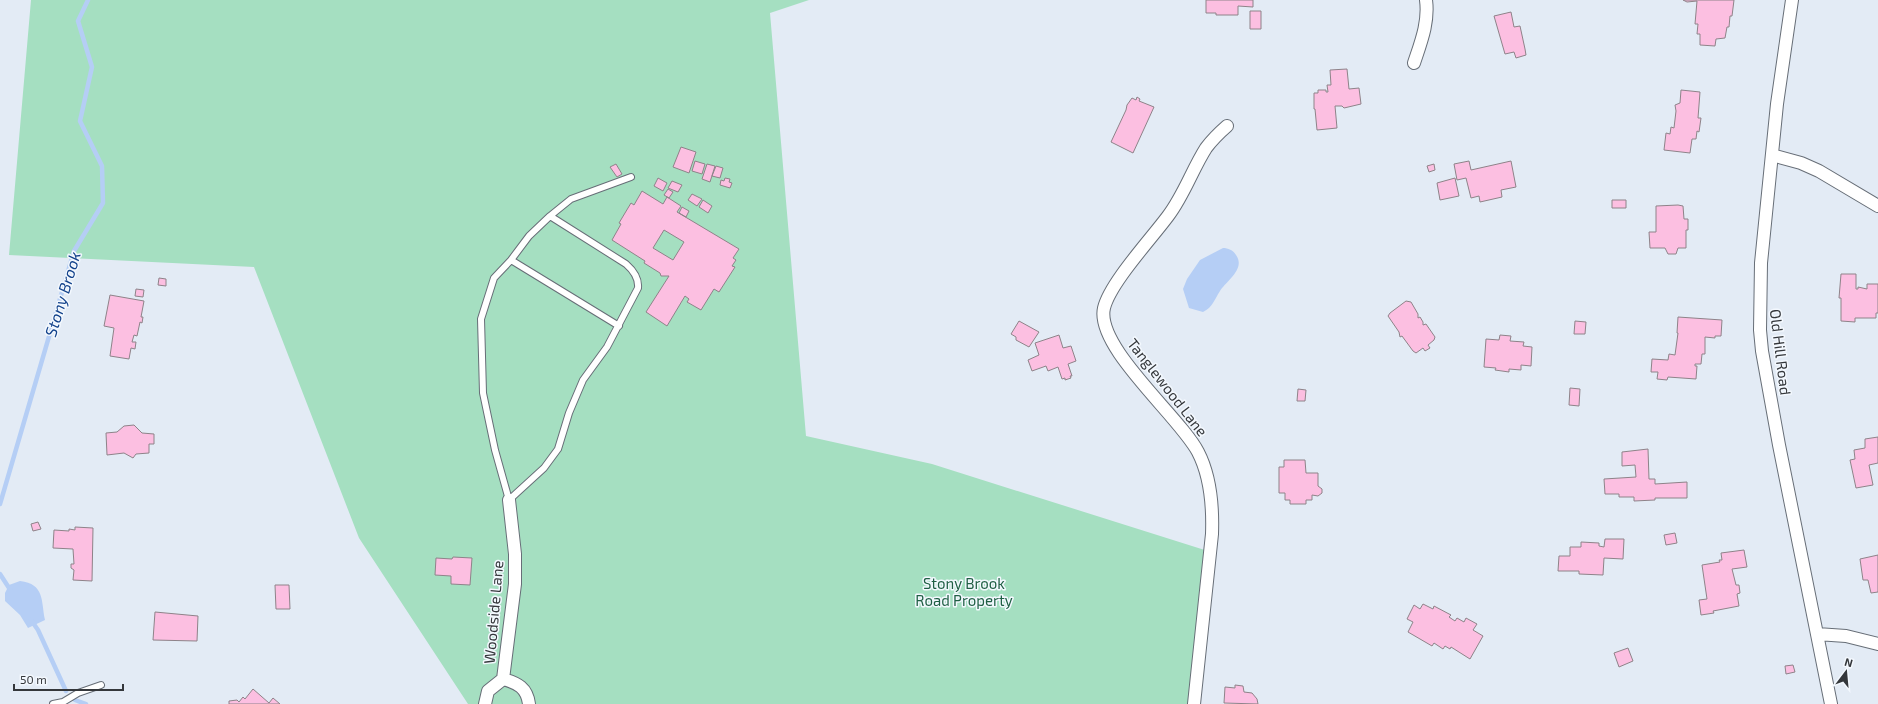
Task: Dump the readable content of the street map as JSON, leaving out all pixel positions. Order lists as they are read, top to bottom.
{
  "streets": {
    "street": ["Old Hill Road", "Tanglewood Lane", "Woodside Lane"]
  },
  "water": ["Stony Brook"],
  "parks": ["Stony Brook Road Property"],
  "scale_bar": "50 m",
  "north": "top"
}
